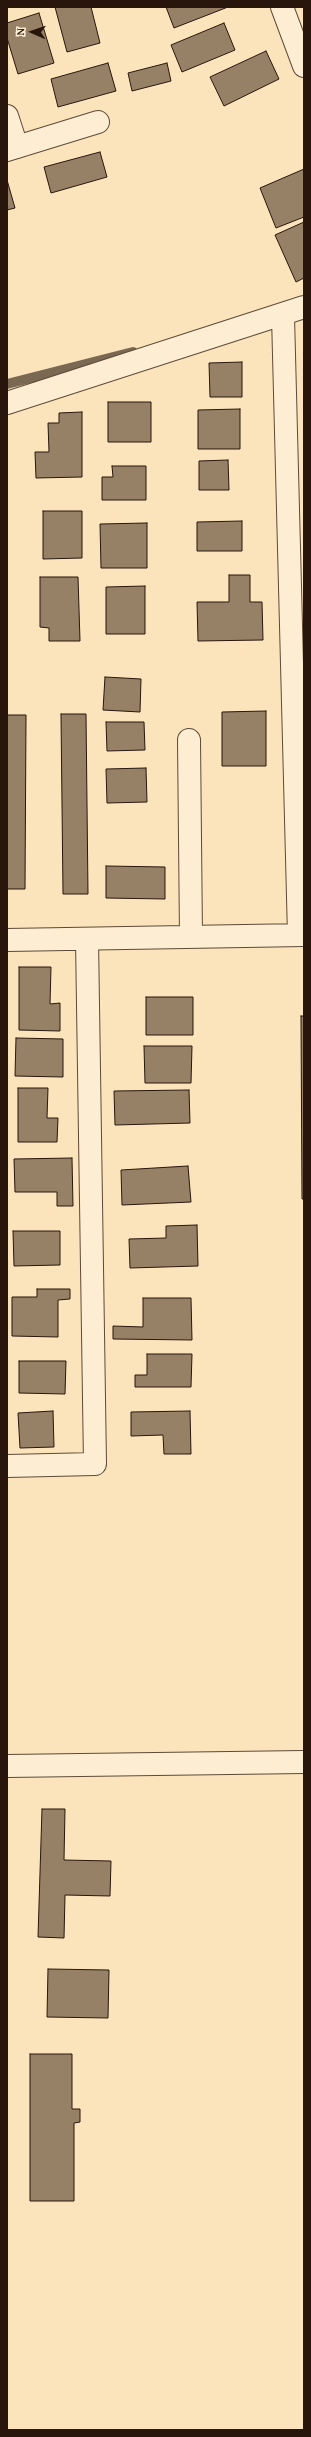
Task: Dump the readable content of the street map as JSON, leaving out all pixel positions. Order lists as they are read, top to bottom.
{
  "north": "left"
}
